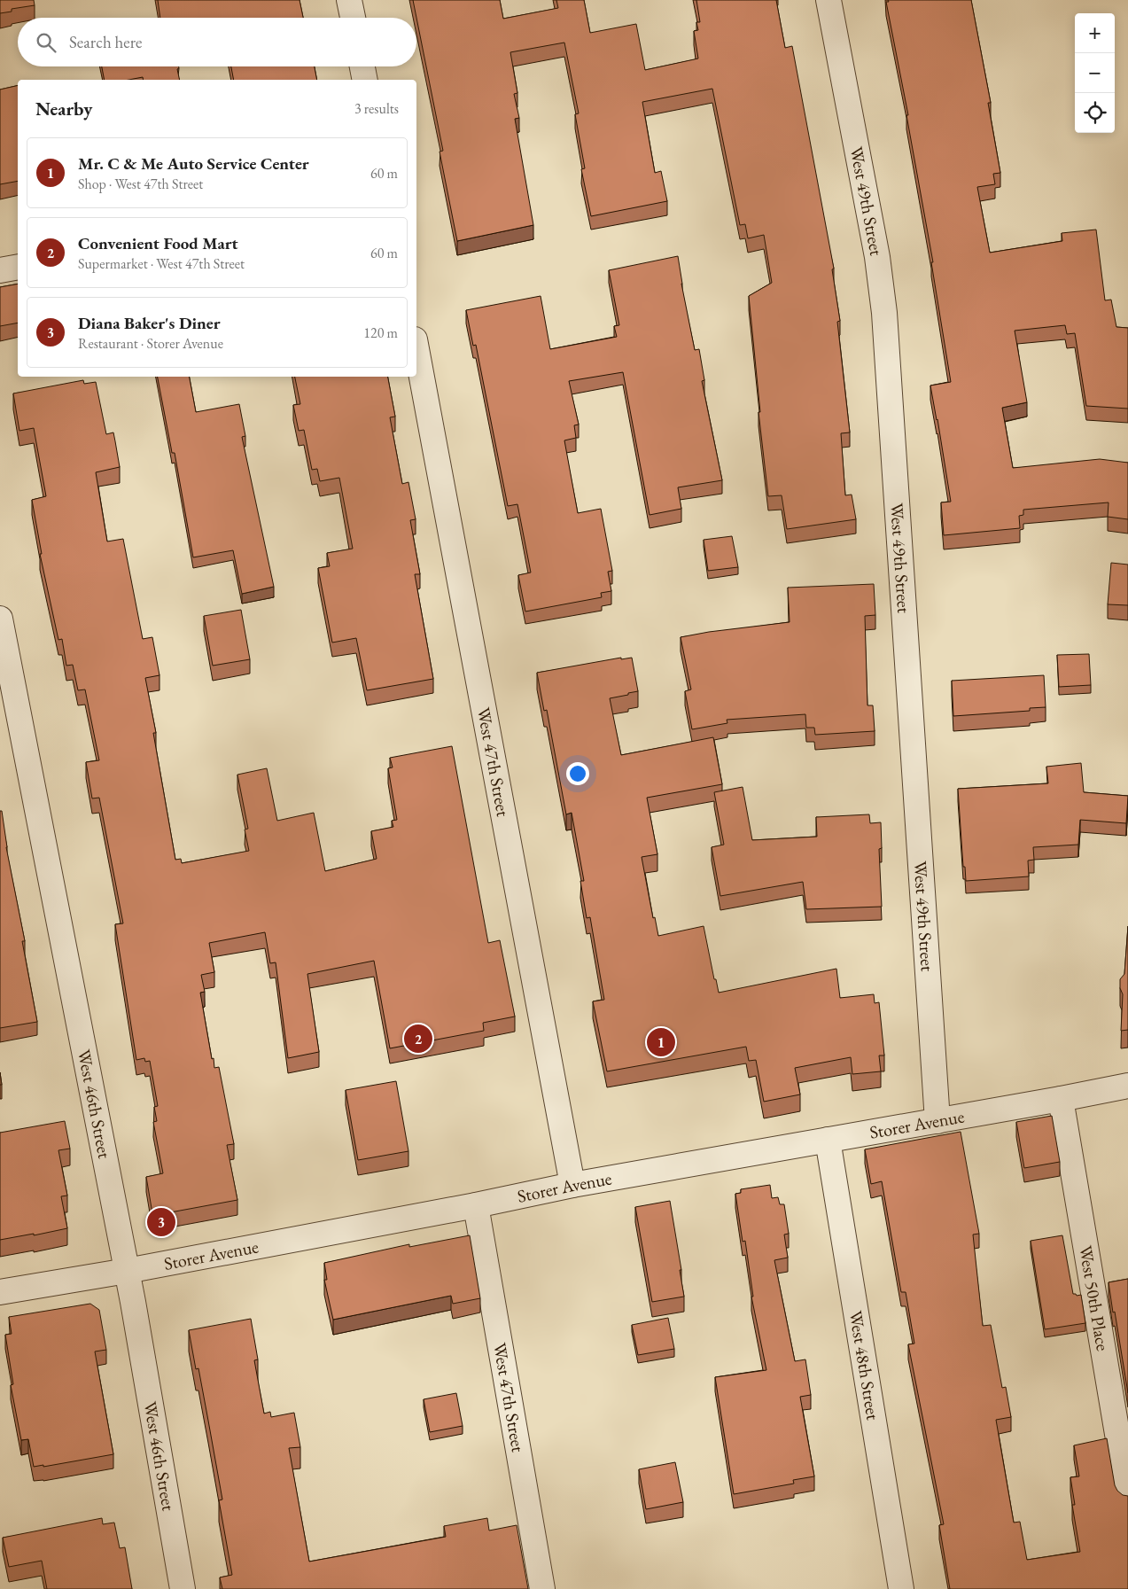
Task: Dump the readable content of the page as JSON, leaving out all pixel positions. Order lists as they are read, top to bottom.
{
  "streets": {
    "street": [
      "West 49th Street",
      "West 47th Street",
      "West 46th Street",
      "Storer Avenue",
      "West 50th Place",
      "West 48th Street"
    ]
  },
  "crossings": [
    ["West 49th Street", "Storer Avenue"],
    ["West 47th Street", "Storer Avenue"],
    ["West 46th Street", "Storer Avenue"],
    ["Storer Avenue", "West 50th Place"],
    ["Storer Avenue", "West 48th Street"]
  ],
  "page": {
    "map_buttons": ["+", "−"],
    "search": "Search here",
    "heading": ["Nearby", "3 results"],
    "list": [
      {
        "mark": "1",
        "name": "Mr. C & Me Auto Service Center",
        "note": "Shop · West 47th Street",
        "value": "60 m"
      },
      {
        "mark": "2",
        "name": "Convenient Food Mart",
        "note": "Supermarket · West 47th Street",
        "value": "60 m"
      },
      {
        "mark": "3",
        "name": "Diana Baker's Diner",
        "note": "Restaurant · Storer Avenue",
        "value": "120 m"
      }
    ],
    "pins": ["2", "1", "3"]
  }
}
